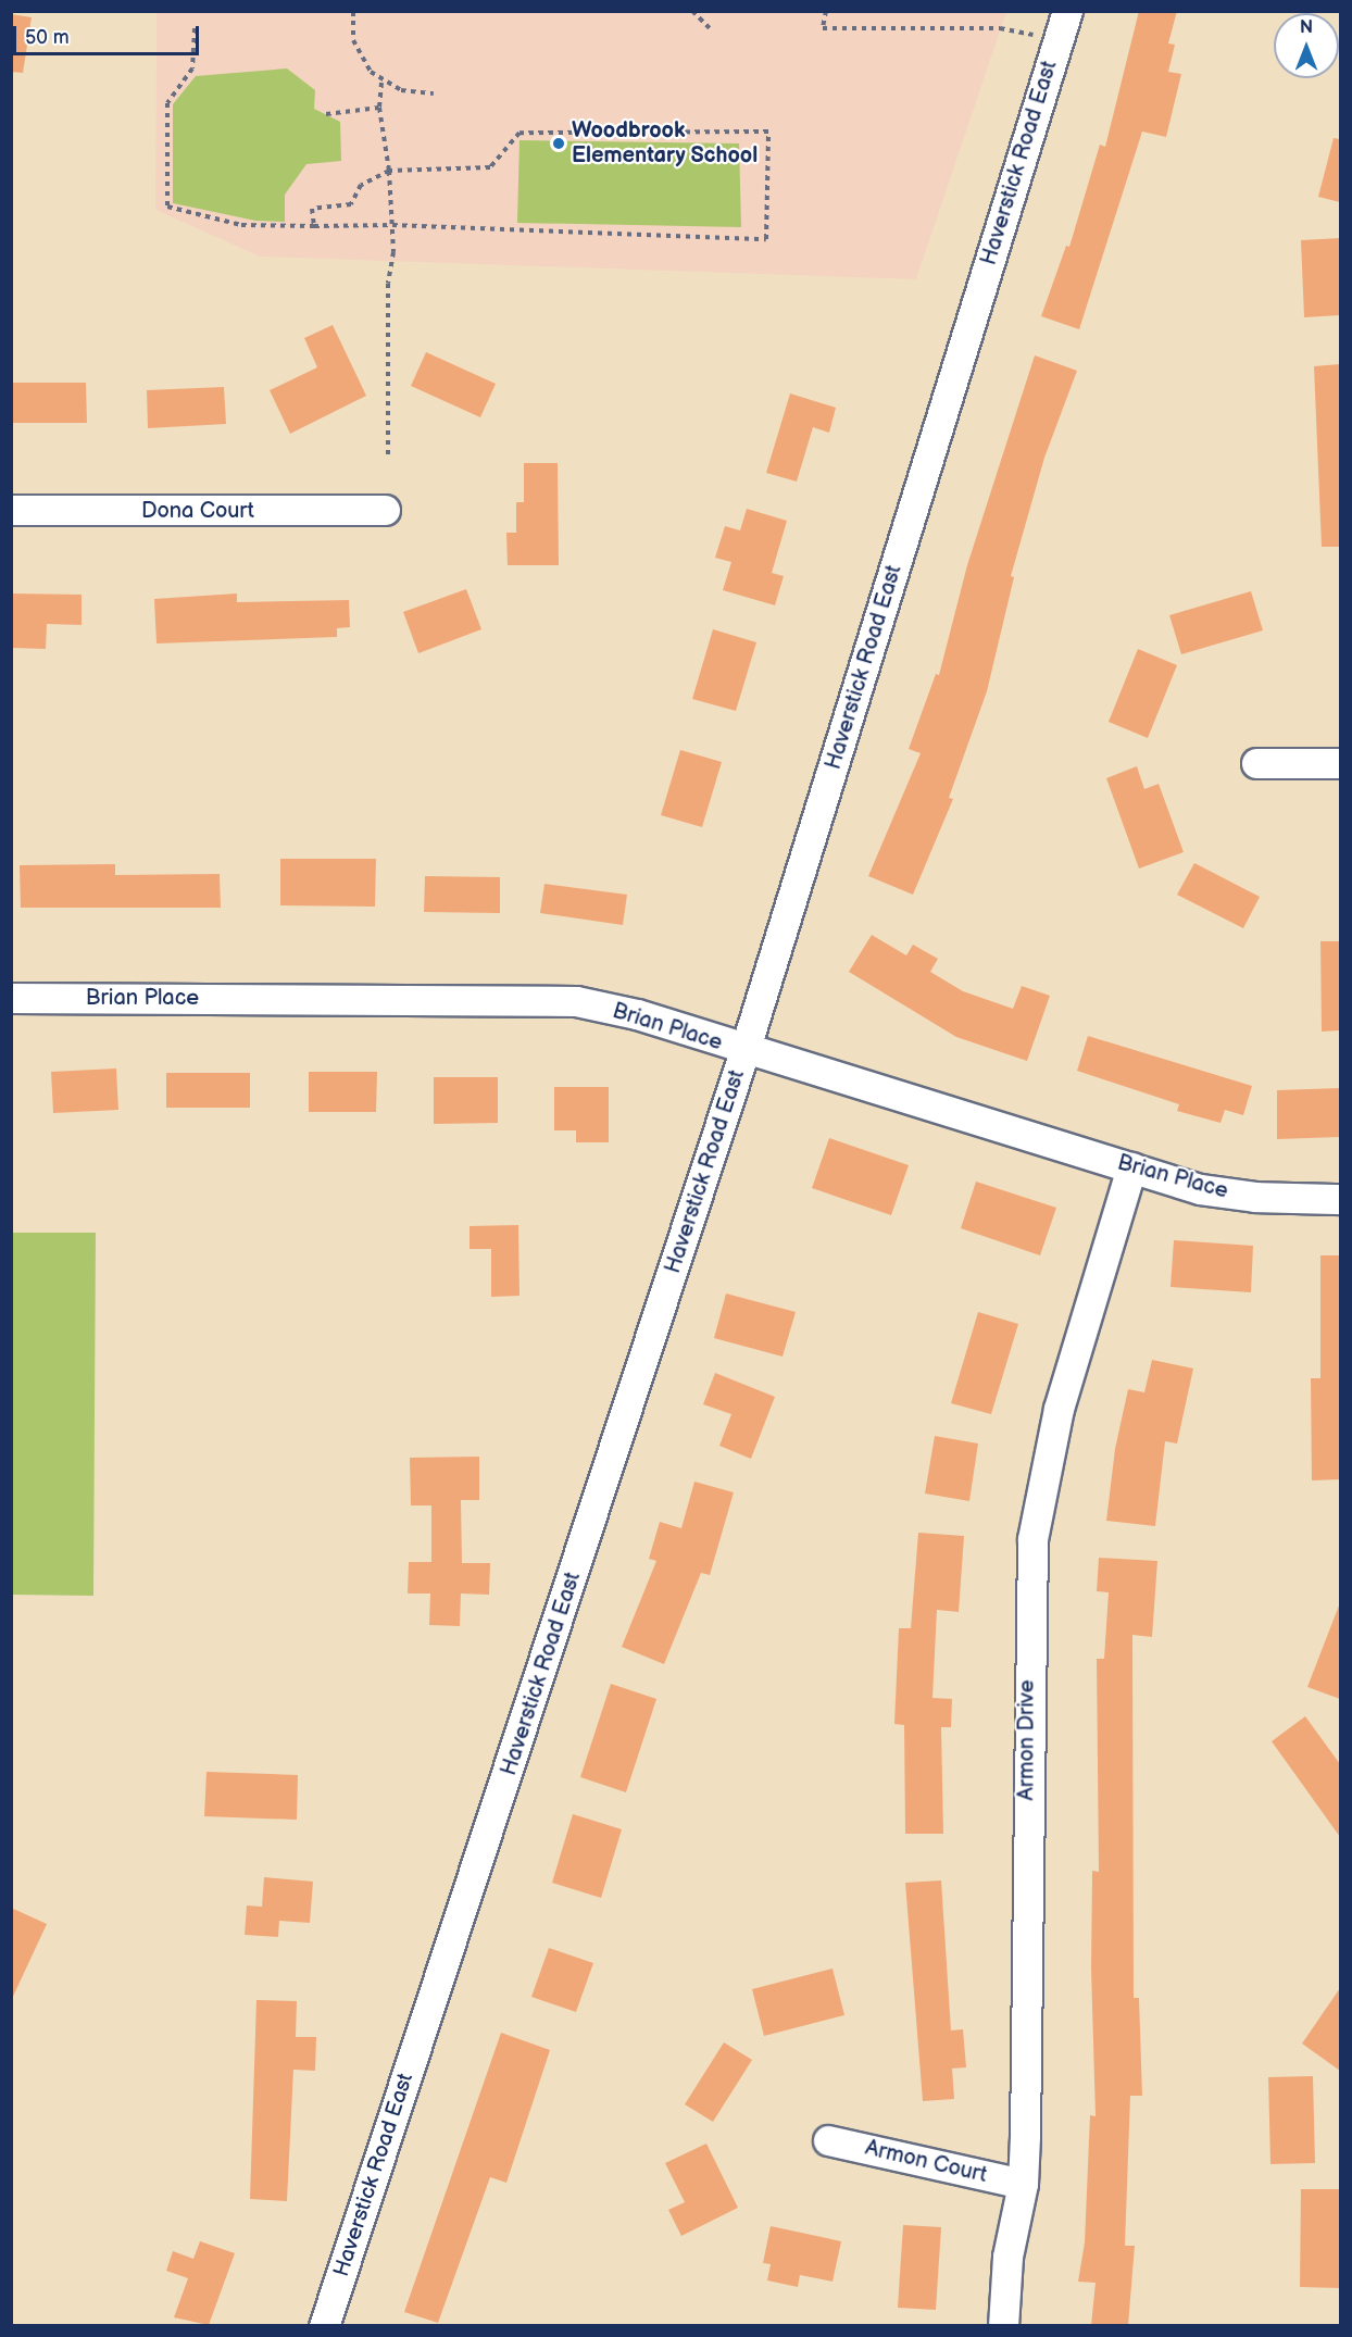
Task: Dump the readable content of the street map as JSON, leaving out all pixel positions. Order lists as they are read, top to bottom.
{
  "streets": {
    "street": [
      "Haverstick Road East",
      "Dona Court",
      "Brian Place",
      "Armon Drive",
      "Armon Court"
    ]
  },
  "crossings": [
    ["Haverstick Road East", "Brian Place"],
    ["Brian Place", "Armon Drive"],
    ["Armon Drive", "Armon Court"]
  ],
  "places": ["Woodbrook Elementary School"],
  "scale_bar": "50 m",
  "north": "top"
}
